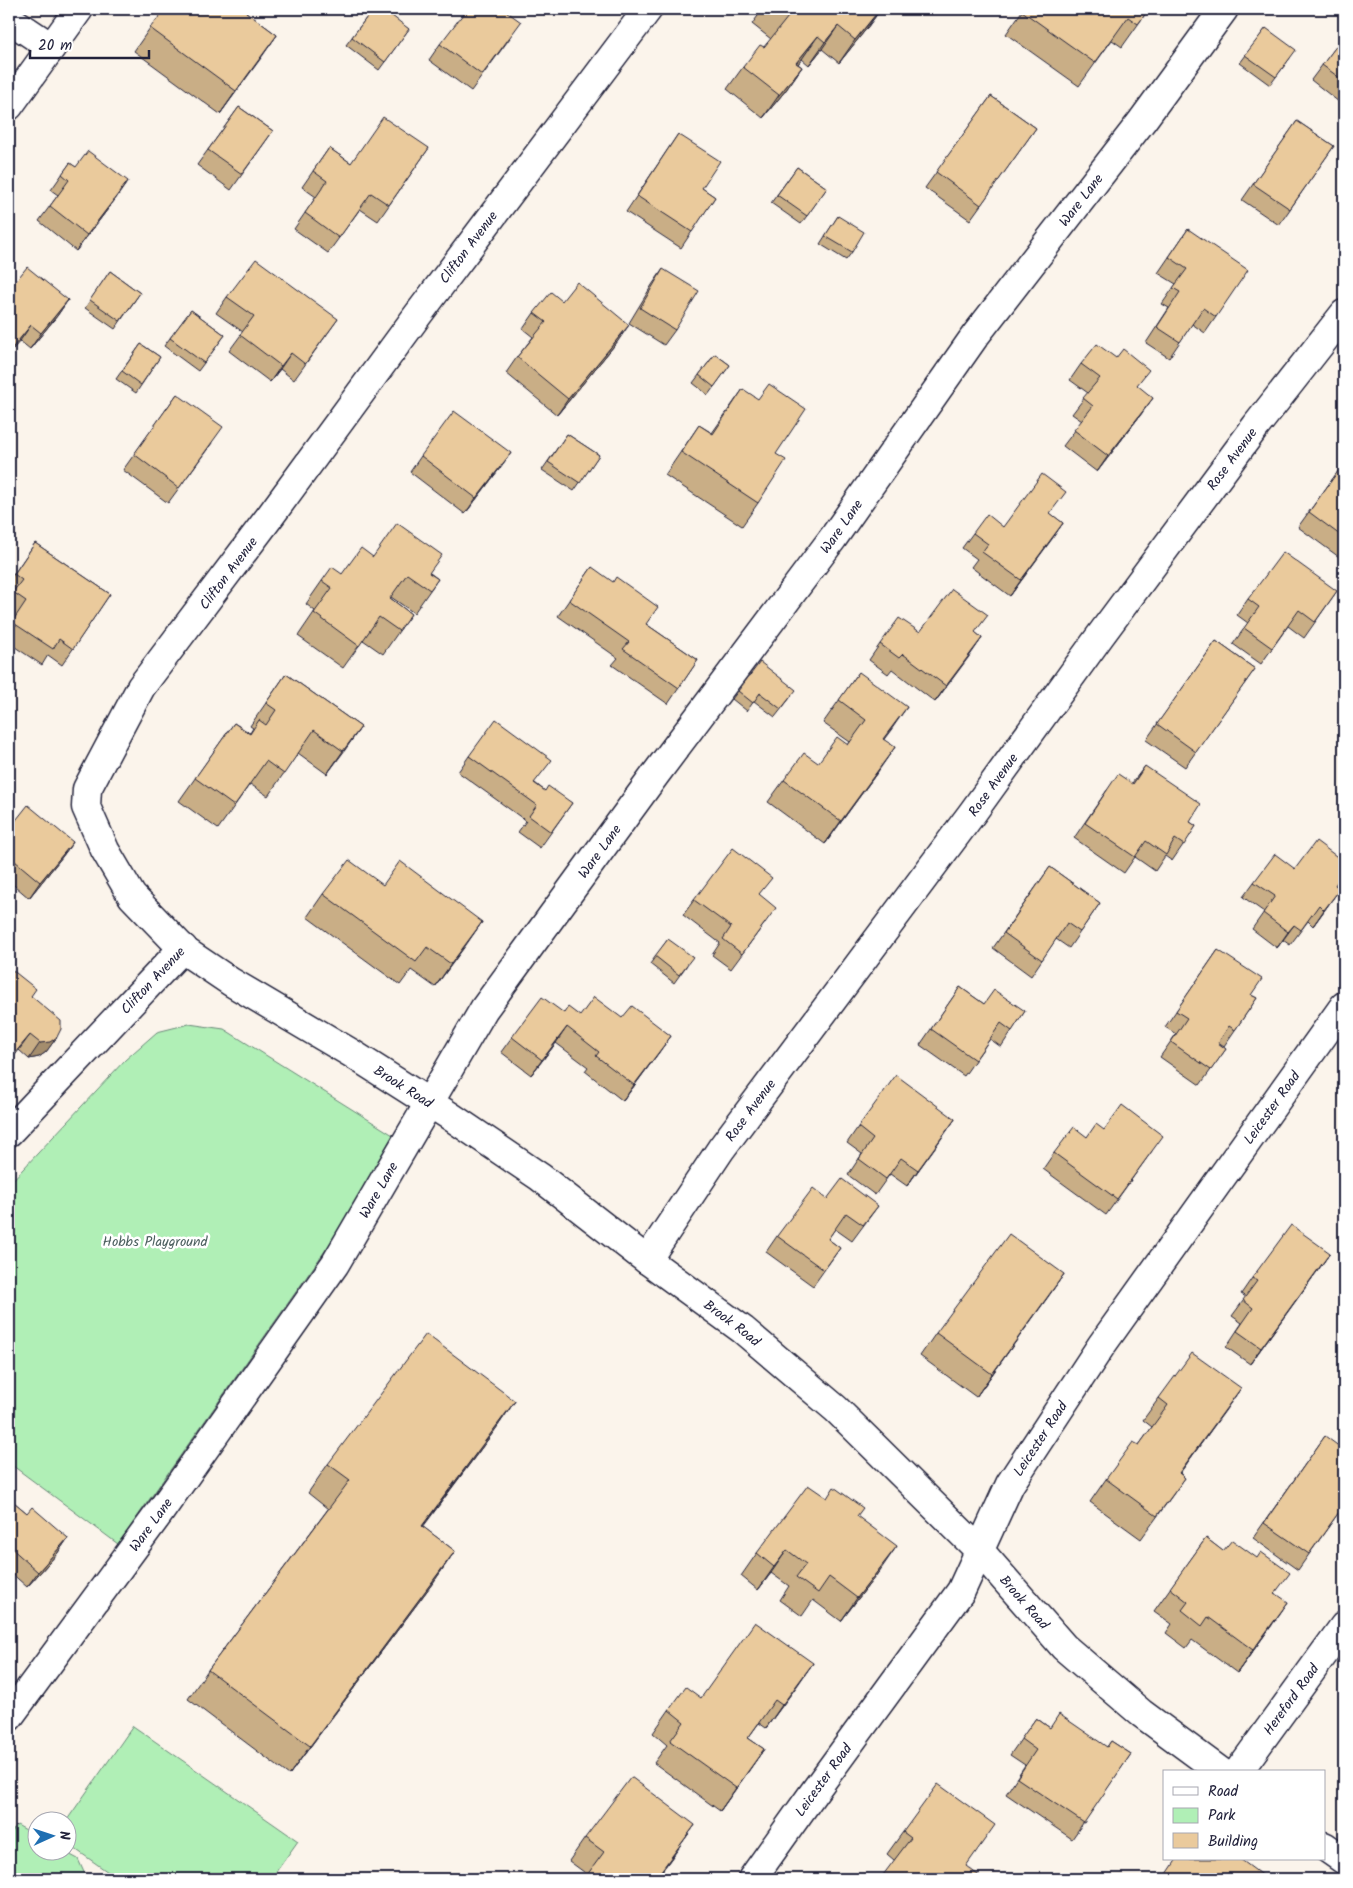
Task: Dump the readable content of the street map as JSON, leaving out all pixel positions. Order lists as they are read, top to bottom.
{
  "streets": {
    "street": [
      "Ware Lane",
      "Clifton Avenue",
      "Rose Avenue",
      "Brook Road",
      "Leicester Road",
      "Hereford Road"
    ]
  },
  "crossings": [
    ["Ware Lane", "Brook Road"],
    ["Clifton Avenue", "Brook Road"],
    ["Rose Avenue", "Brook Road"],
    ["Brook Road", "Leicester Road"]
  ],
  "parks": ["Hobbs Playground"],
  "legend": ["Road", "Park", "Building"],
  "scale_bar": "20 m",
  "north": "right"
}
